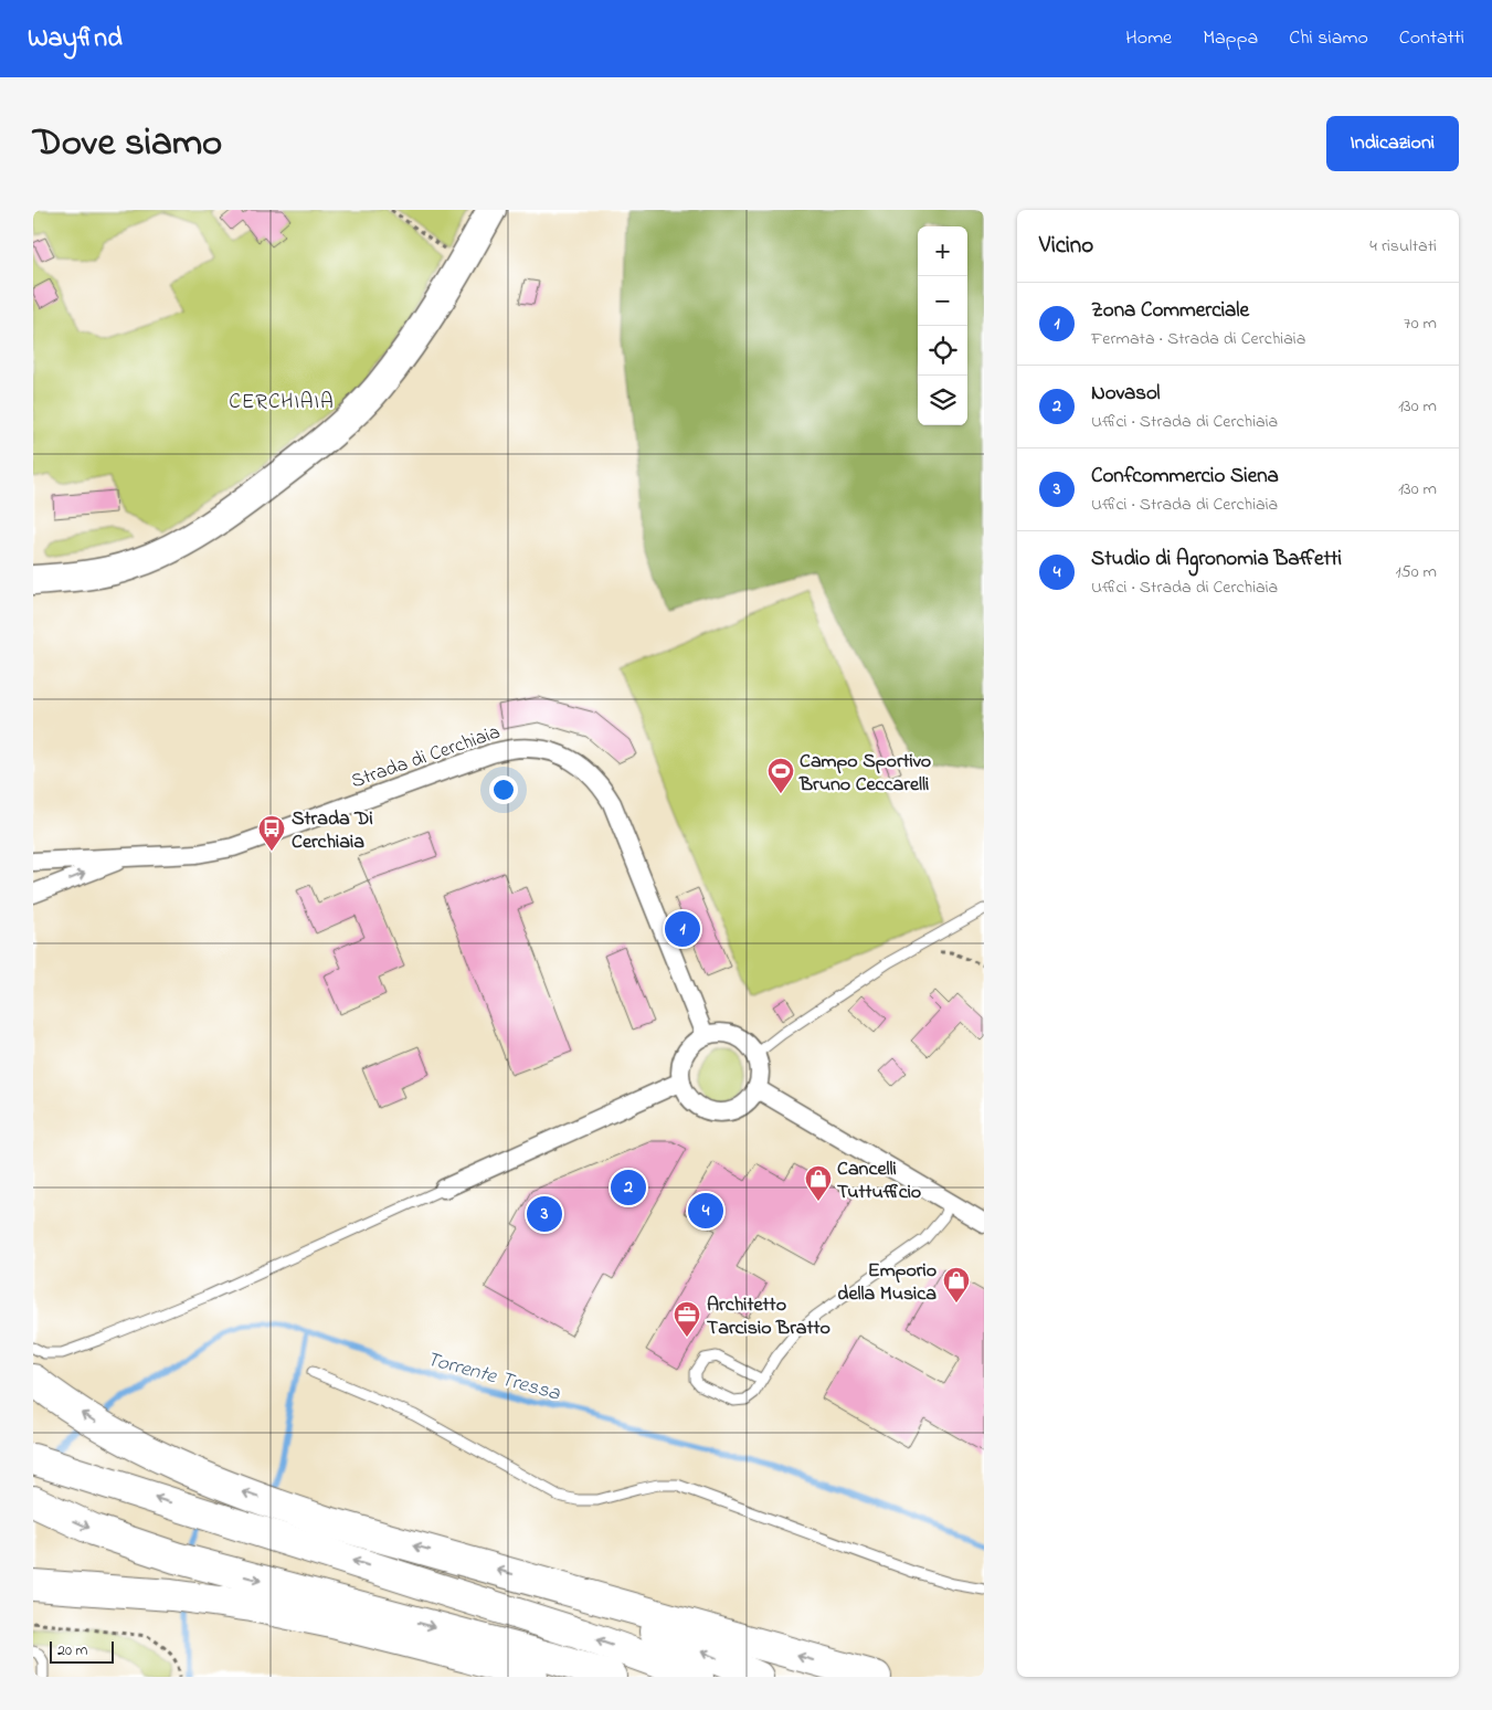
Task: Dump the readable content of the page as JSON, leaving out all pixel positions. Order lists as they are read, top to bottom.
{
  "streets": {
    "street": ["Strada di Cerchiaia"]
  },
  "districts": ["CERCHIAIA"],
  "water": ["Torrente Tressa"],
  "places": {
    "sports": ["Campo Sportivo Bruno Ceccarelli"],
    "bus stop": ["Strada Di Cerchiaia"],
    "shop": ["Cancelli Tuttufficio", "Emporio della Musica"],
    "office": ["Architetto Tarcisio Bratto"]
  },
  "scale_bar": "20 m",
  "page": {
    "header": "Wayfind",
    "nav": [
      "Home",
      "Mappa",
      "Chi siamo",
      "Contatti"
    ],
    "title": "Dove siamo",
    "buttons": "Indicazioni",
    "heading": ["Vicino", "4 risultati"],
    "map_buttons": ["+", "−"],
    "list": [
      {
        "mark": "1",
        "name": "Zona Commerciale",
        "note": "Fermata · Strada di Cerchiaia",
        "value": "70 m"
      },
      {
        "mark": "2",
        "name": "Novasol",
        "note": "Uffici · Strada di Cerchiaia",
        "value": "130 m"
      },
      {
        "mark": "3",
        "name": "Confcommercio Siena",
        "note": "Uffici · Strada di Cerchiaia",
        "value": "130 m"
      },
      {
        "mark": "4",
        "name": "Studio di Agronomia Baffetti",
        "note": "Uffici · Strada di Cerchiaia",
        "value": "150 m"
      }
    ],
    "pins": [
      "1",
      "2",
      "4",
      "3"
    ],
    "scale": "20 m"
  }
}
